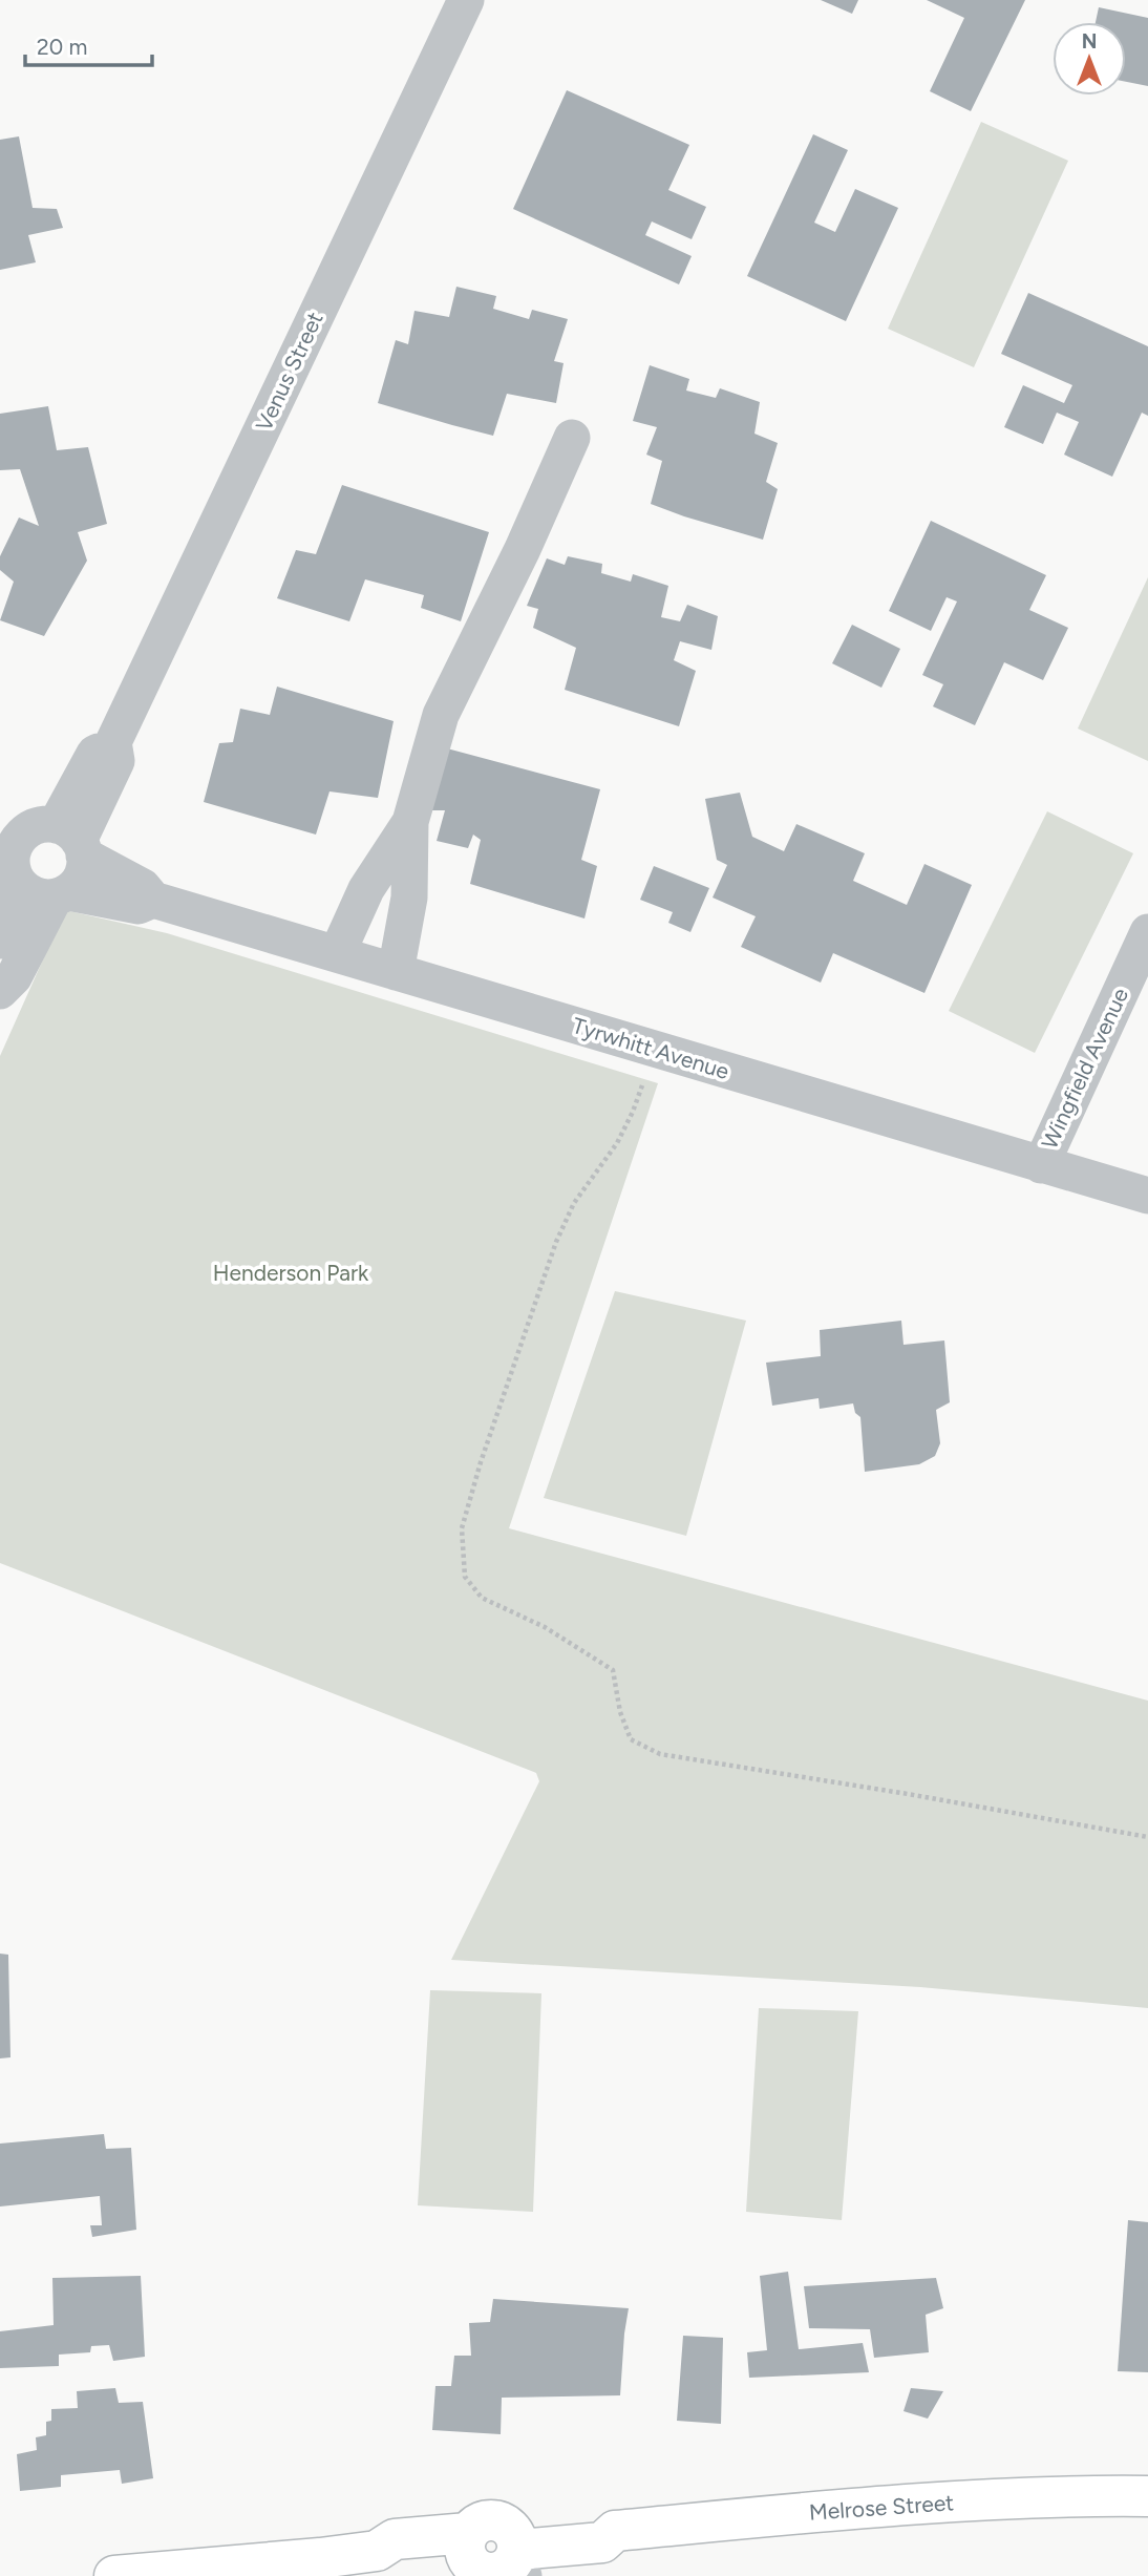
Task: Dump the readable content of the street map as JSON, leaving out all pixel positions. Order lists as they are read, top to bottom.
{
  "streets": {
    "street": [
      "Venus Street",
      "Tyrwhitt Avenue",
      "Wingfield Avenue",
      "Melrose Street"
    ]
  },
  "crossings": [
    ["Venus Street", "Tyrwhitt Avenue"],
    ["Tyrwhitt Avenue", "Wingfield Avenue"]
  ],
  "parks": ["Henderson Park"],
  "scale_bar": "20 m",
  "north": "top"
}
